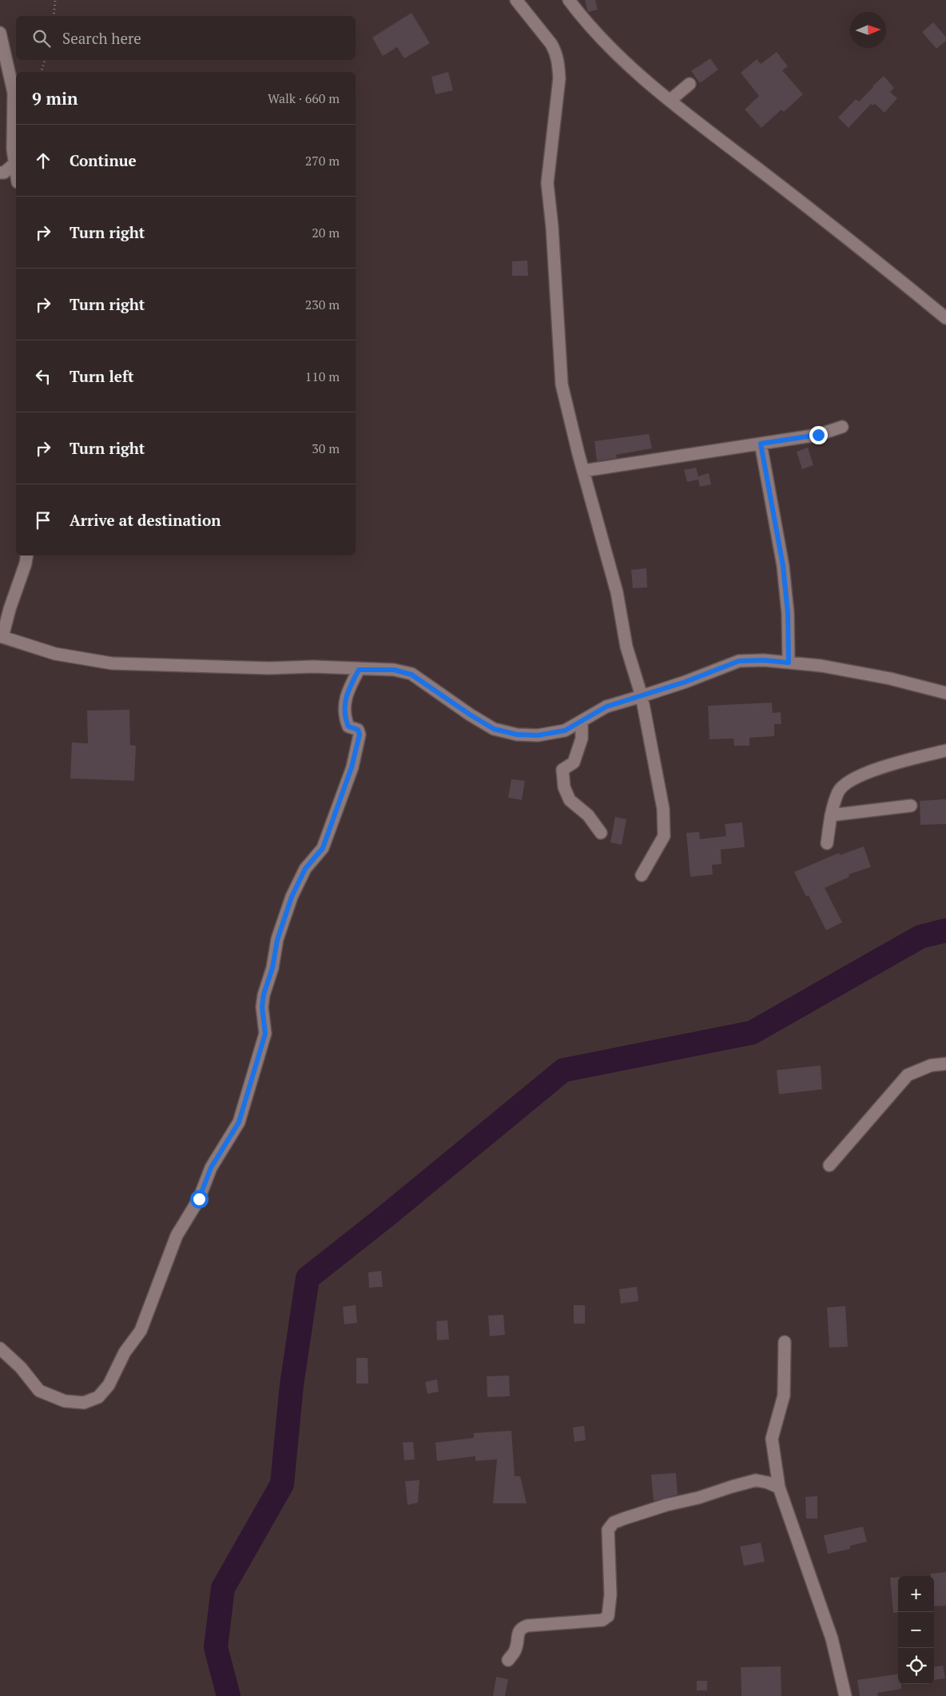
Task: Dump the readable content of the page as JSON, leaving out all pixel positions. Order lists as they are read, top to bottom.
{
  "north": "right",
  "page": {
    "search": "Search here",
    "heading": ["9 min", "Walk · 660 m"],
    "list": [
      ["Continue", "270 m"],
      ["Turn right", "20 m"],
      ["Turn right", "230 m"],
      ["Turn left", "110 m"],
      ["Turn right", "30 m"],
      "Arrive at destination"
    ],
    "map_buttons": ["+", "−"]
  }
}
